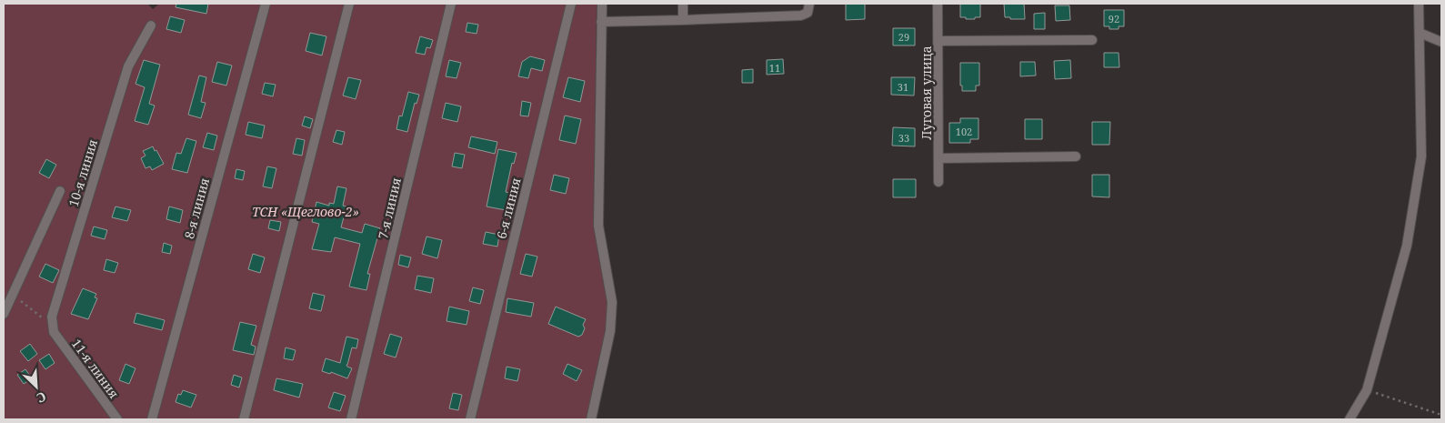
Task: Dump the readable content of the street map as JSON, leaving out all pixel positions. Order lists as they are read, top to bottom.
{
  "streets": {
    "street": [
      "Луговая улица",
      "10-я линия",
      "8-я линия",
      "7-я линия",
      "6-я линия",
      "11-я линия"
    ]
  },
  "crossings": [
    ["10-я линия", "11-я линия"]
  ],
  "parks": ["ТСН «Щеглово-2»"],
  "house_numbers": [
    "92",
    "29",
    "11",
    "31",
    "102",
    "33"
  ],
  "north": "bottom right"
}
